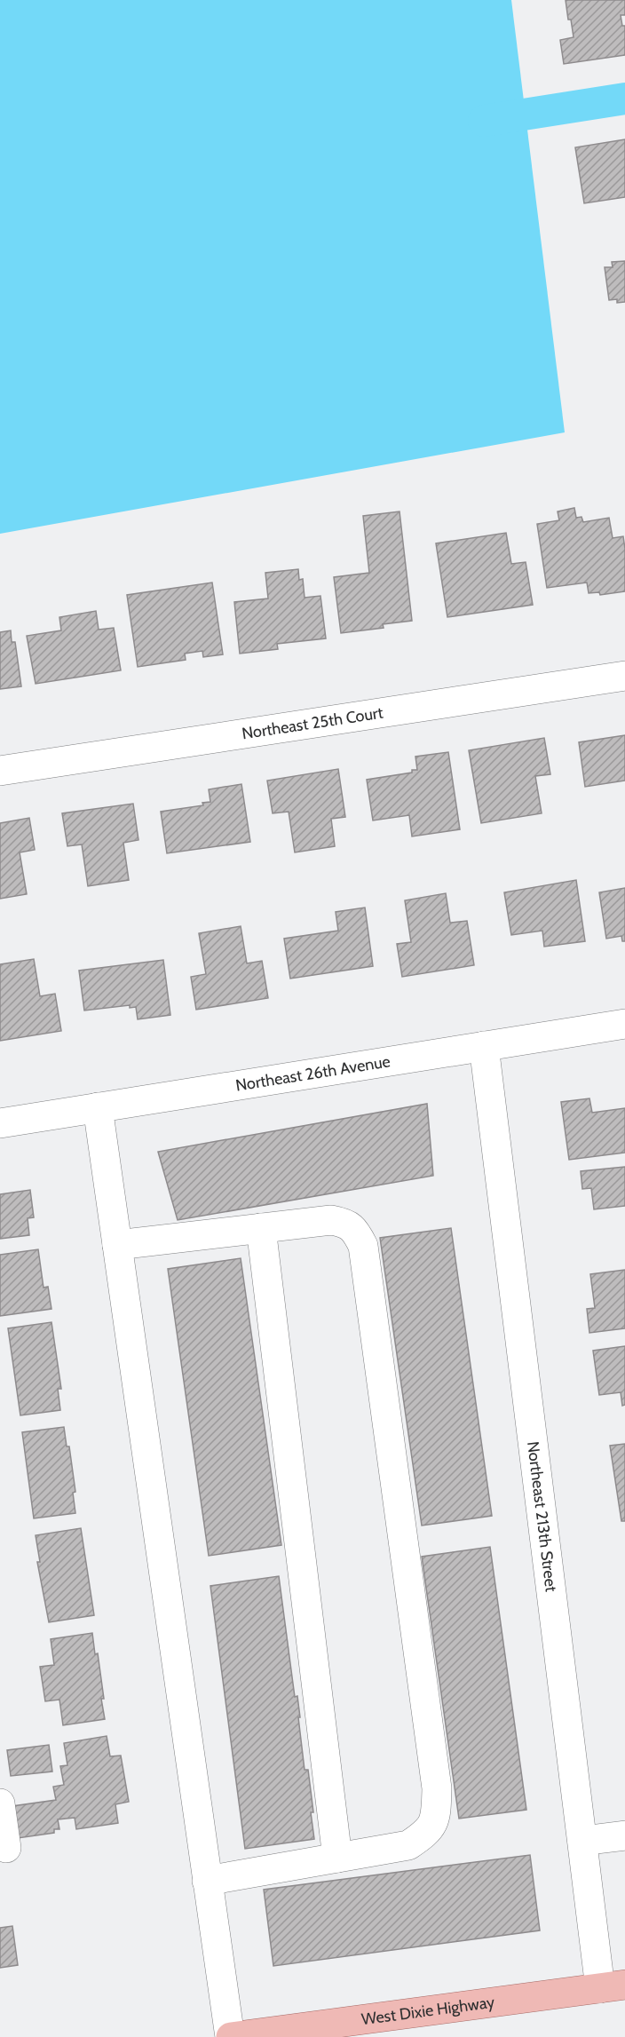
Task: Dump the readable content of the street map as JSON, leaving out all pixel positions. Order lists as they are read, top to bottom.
{
  "streets": {
    "main road": ["West Dixie Highway"],
    "street": ["Northeast 25th Court", "Northeast 26th Avenue", "Northeast 213th Street"]
  },
  "crossings": [
    ["Northeast 26th Avenue", "Northeast 213th Street"],
    ["Northeast 213th Street", "West Dixie Highway"]
  ]
}
